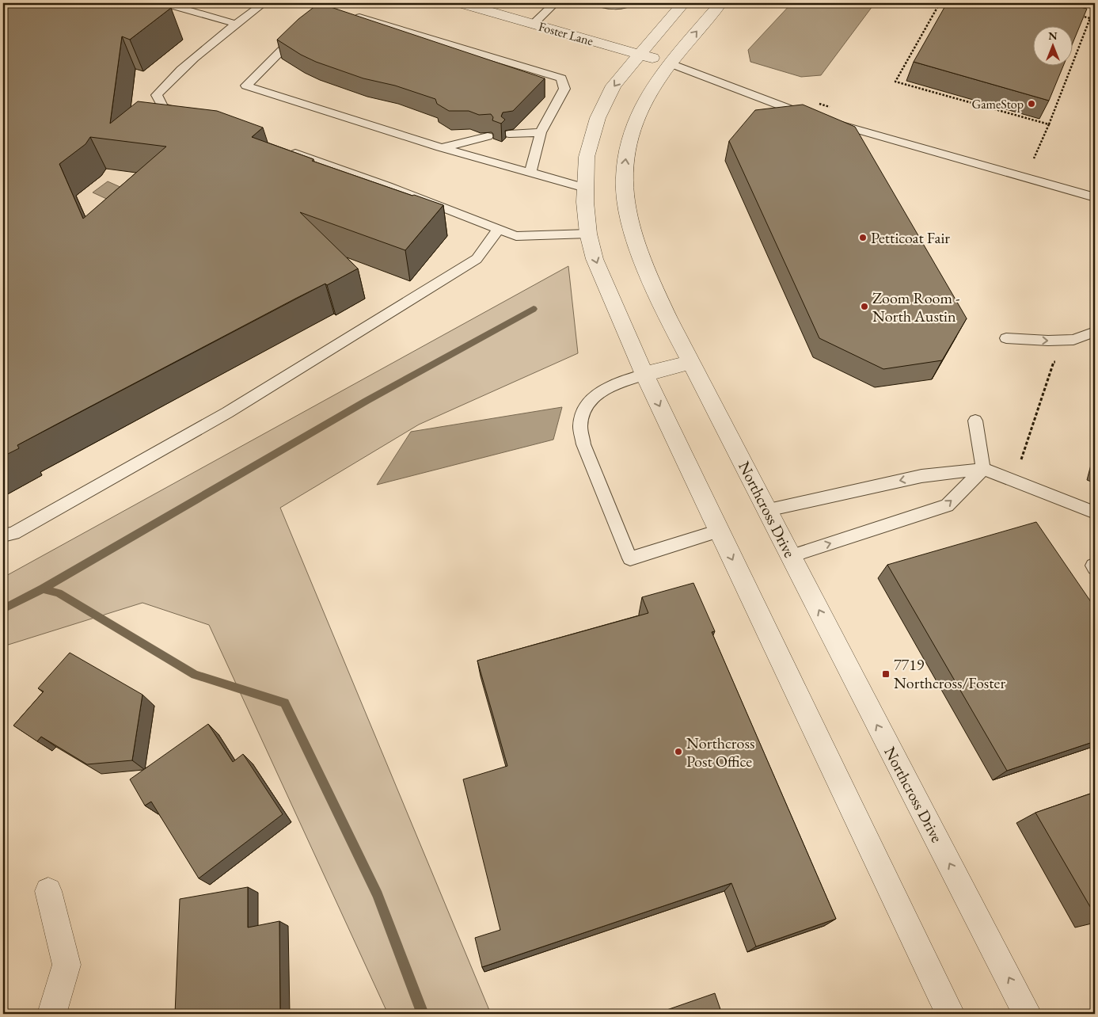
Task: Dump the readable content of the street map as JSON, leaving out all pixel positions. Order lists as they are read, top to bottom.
{
  "streets": {
    "street": ["Foster Lane", "Northcross Drive"]
  },
  "crossings": [
    ["Foster Lane", "Northcross Drive"]
  ],
  "places": {
    "other": [
      "GameStop",
      "Petticoat Fair",
      "Zoom Room - North Austin",
      "Northcross Post Office"
    ],
    "transit": ["7719 Northcross/Foster"]
  },
  "north": "top"
}
